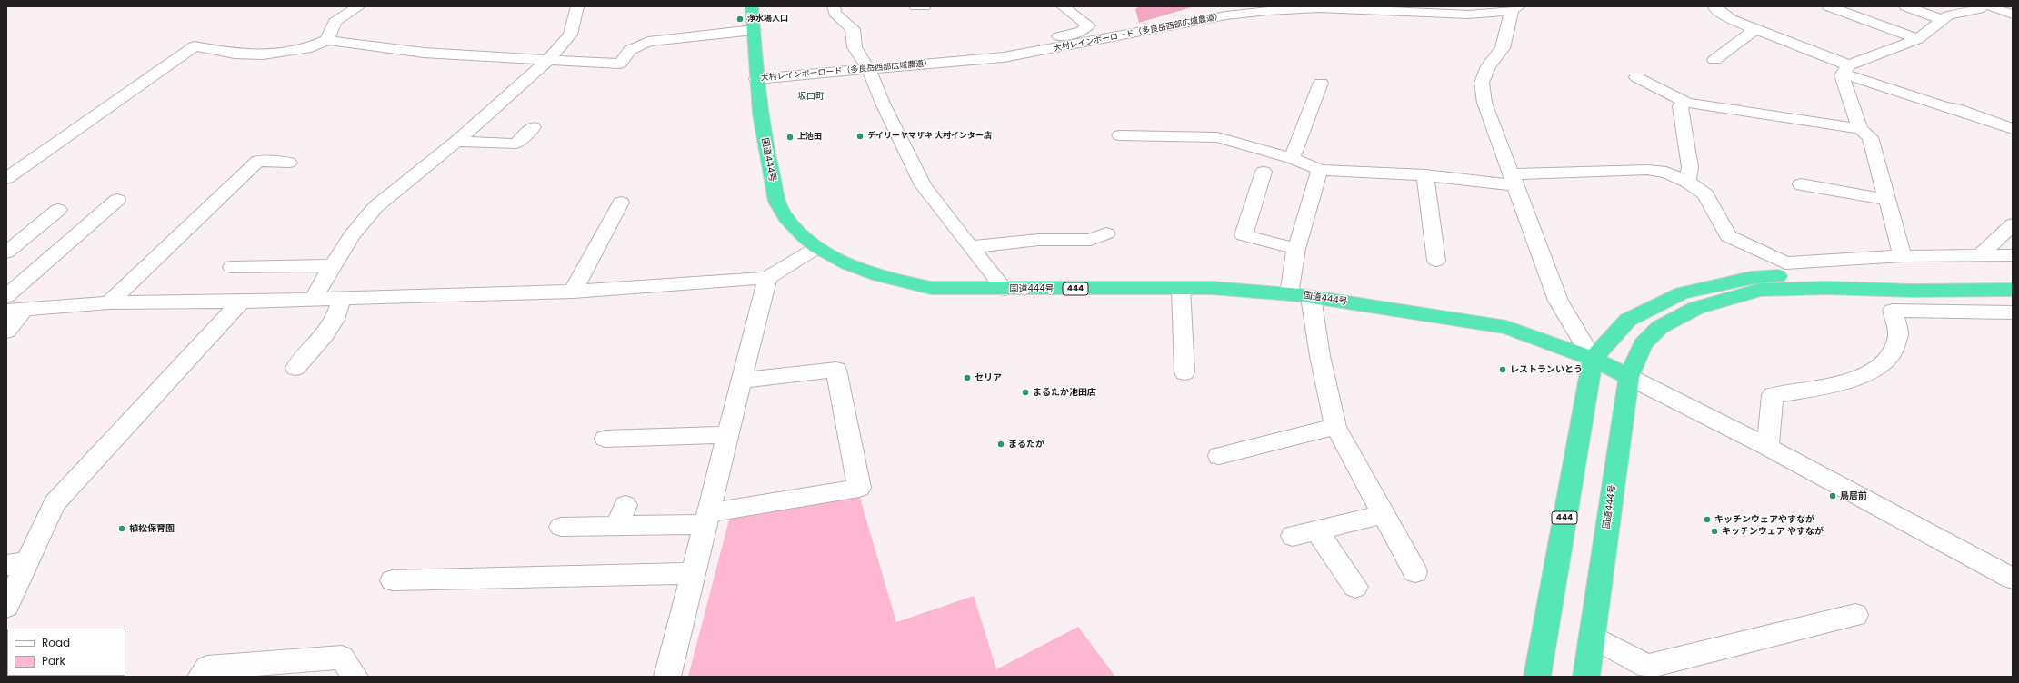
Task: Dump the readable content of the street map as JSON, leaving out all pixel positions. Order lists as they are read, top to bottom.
{
  "streets": {
    "highway": ["国道444号", "444"],
    "street": ["大村レインボーロード（多良岳西部広域農道）"]
  },
  "crossings": [
    ["大村レインボーロード（多良岳西部広域農道）", "国道444号"],
    ["国道444号", "444"]
  ],
  "districts": ["坂口町"],
  "places": [
    "浄水場入口",
    "デイリーヤマザキ 大村インター店",
    "上池田",
    "レストランいとう",
    "セリア",
    "まるたか池田店",
    "まるたか",
    "鳥居前",
    "キッチンウェアやすなが",
    "植松保育園",
    "キッチンウェア やすなが"
  ],
  "legend": ["Road", "Park"]
}
